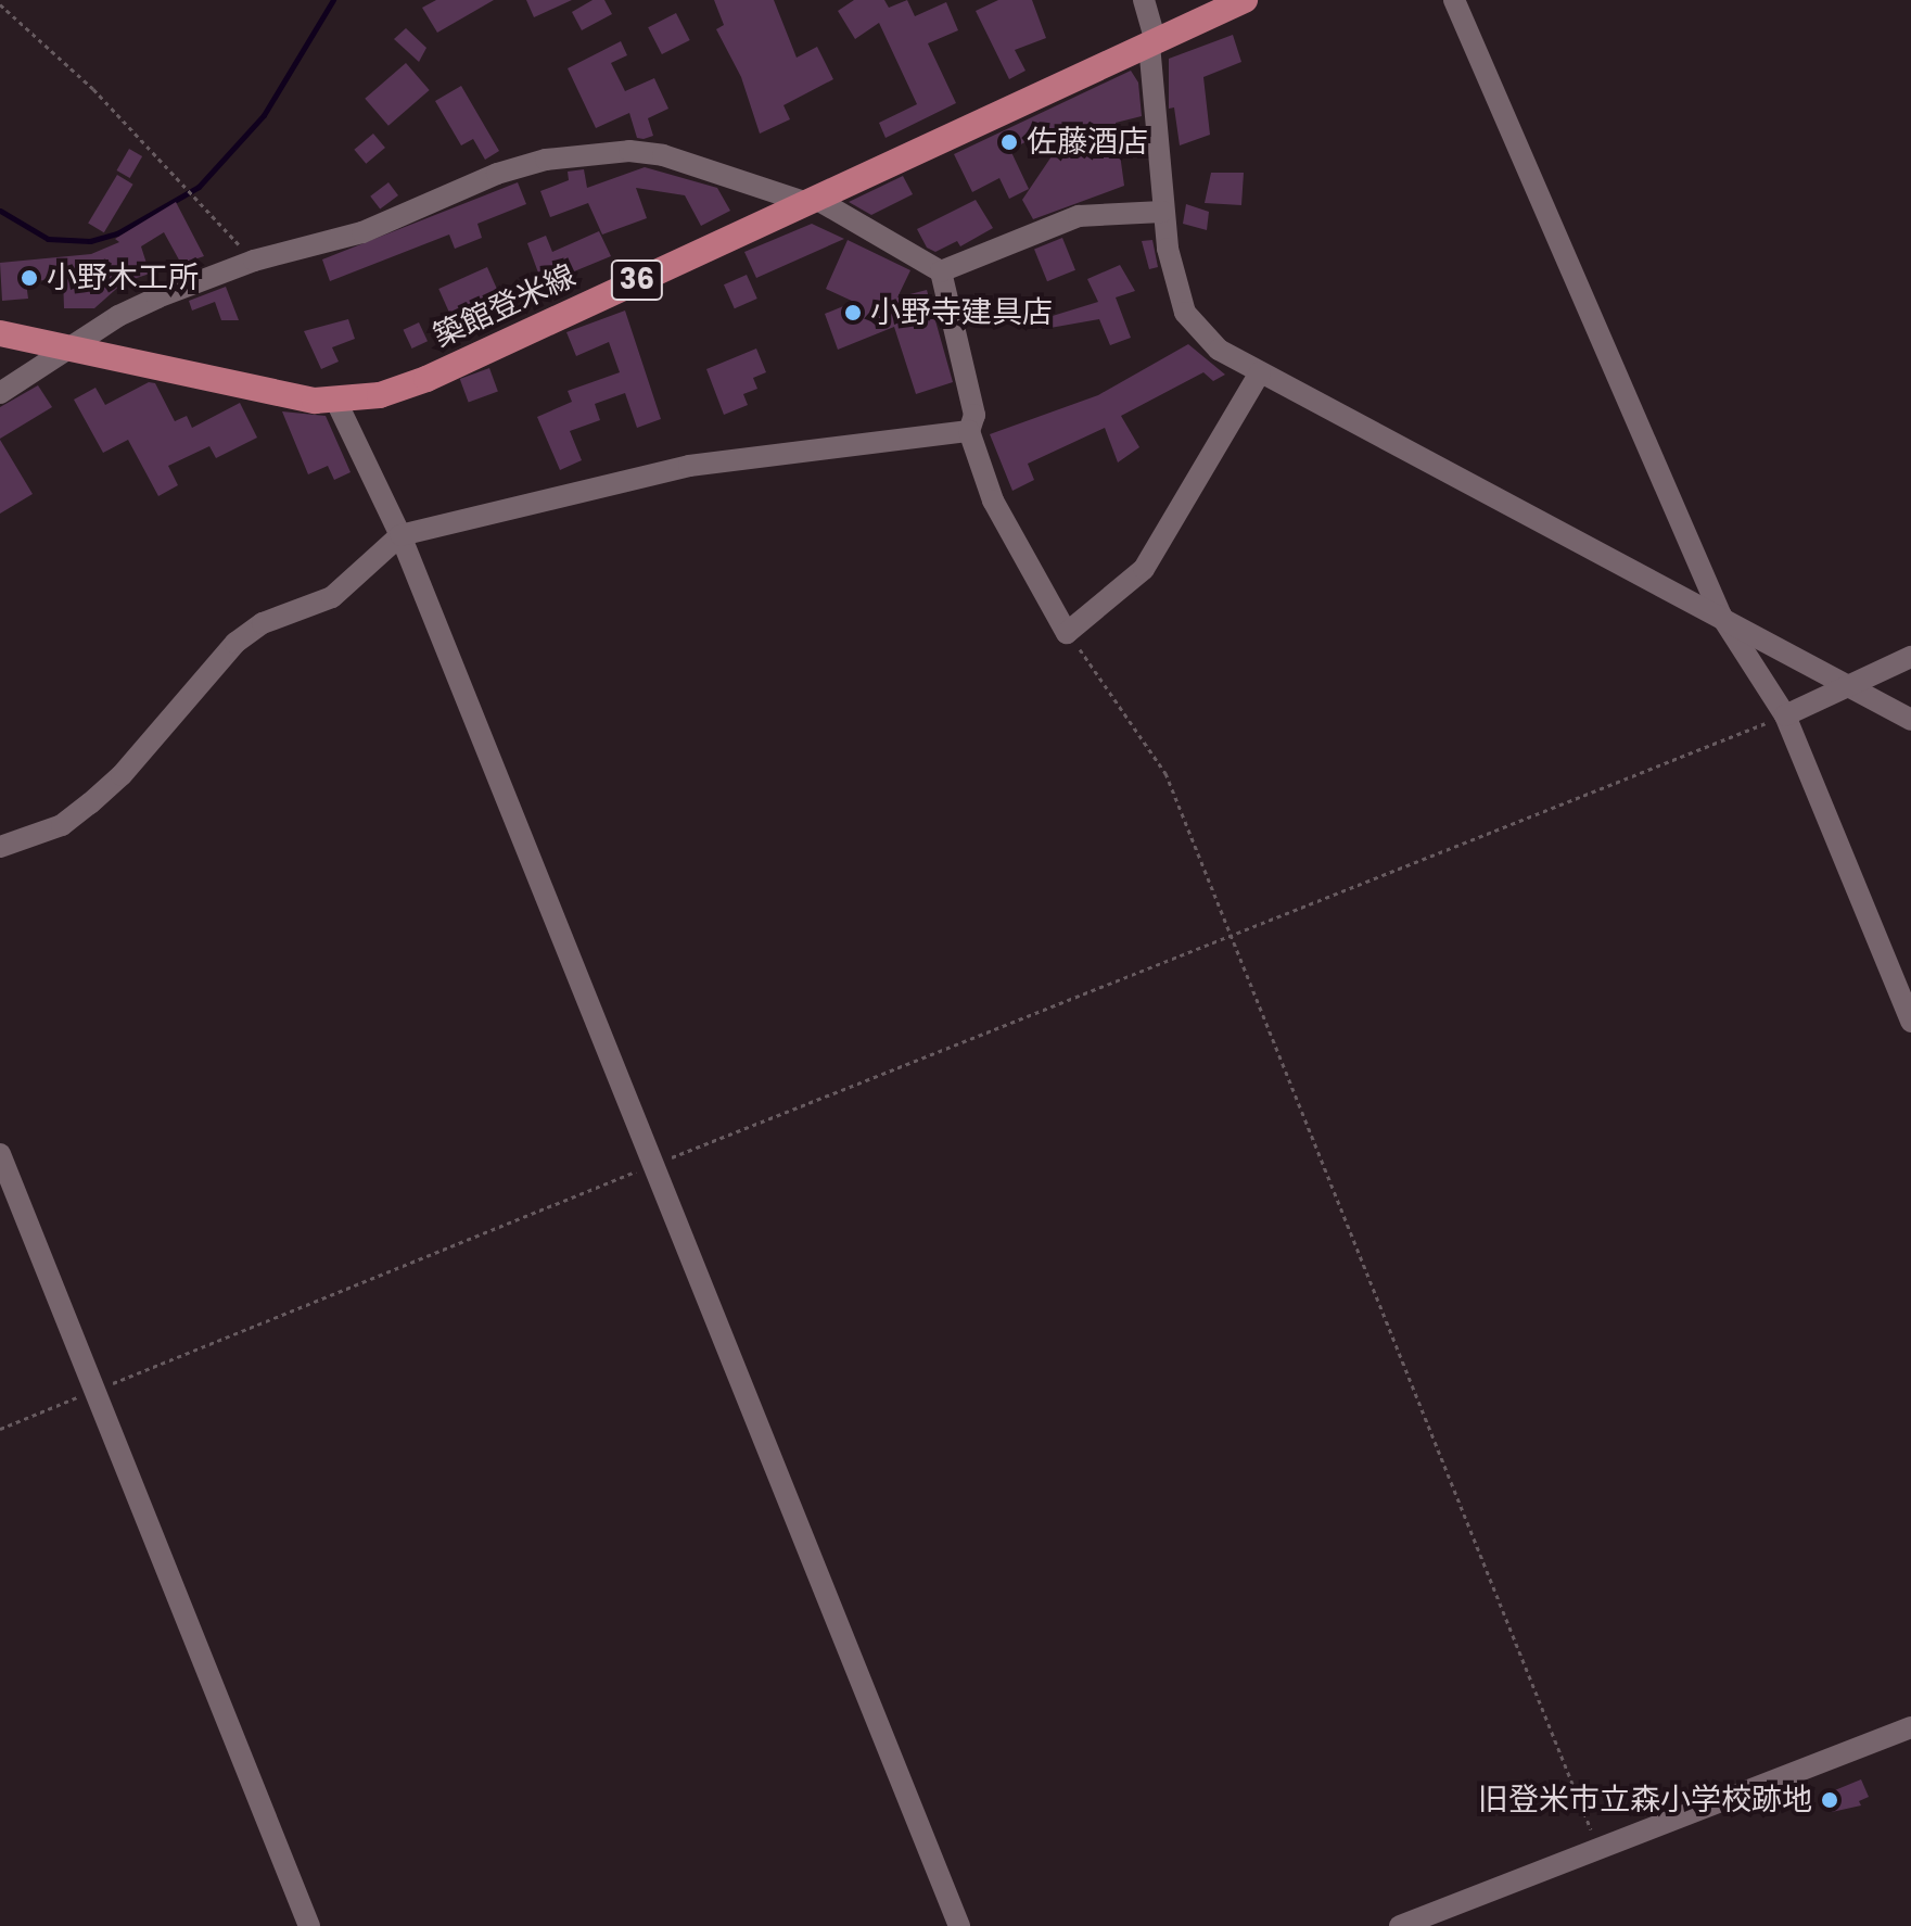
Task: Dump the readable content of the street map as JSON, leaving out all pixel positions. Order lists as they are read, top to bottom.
{
  "streets": {
    "main road": ["36", "築館登米線"]
  },
  "places": [
    "佐藤酒店",
    "小野木工所",
    "小野寺建具店",
    "旧登米市立森小学校跡地"
  ]
}
